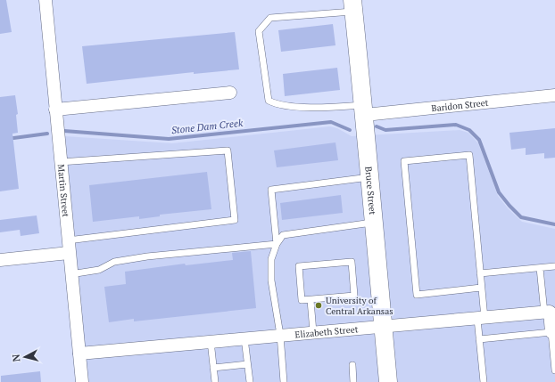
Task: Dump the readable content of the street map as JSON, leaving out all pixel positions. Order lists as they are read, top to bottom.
{
  "streets": {
    "street": [
      "Baridon Street",
      "Bruce Street",
      "Martin Street",
      "Elizabeth Street"
    ]
  },
  "crossings": [
    ["Baridon Street", "Bruce Street"],
    ["Bruce Street", "Elizabeth Street"],
    ["Martin Street", "Elizabeth Street"]
  ],
  "water": ["Stone Dam Creek"],
  "places": ["University of Central Arkansas"],
  "north": "left"
}
